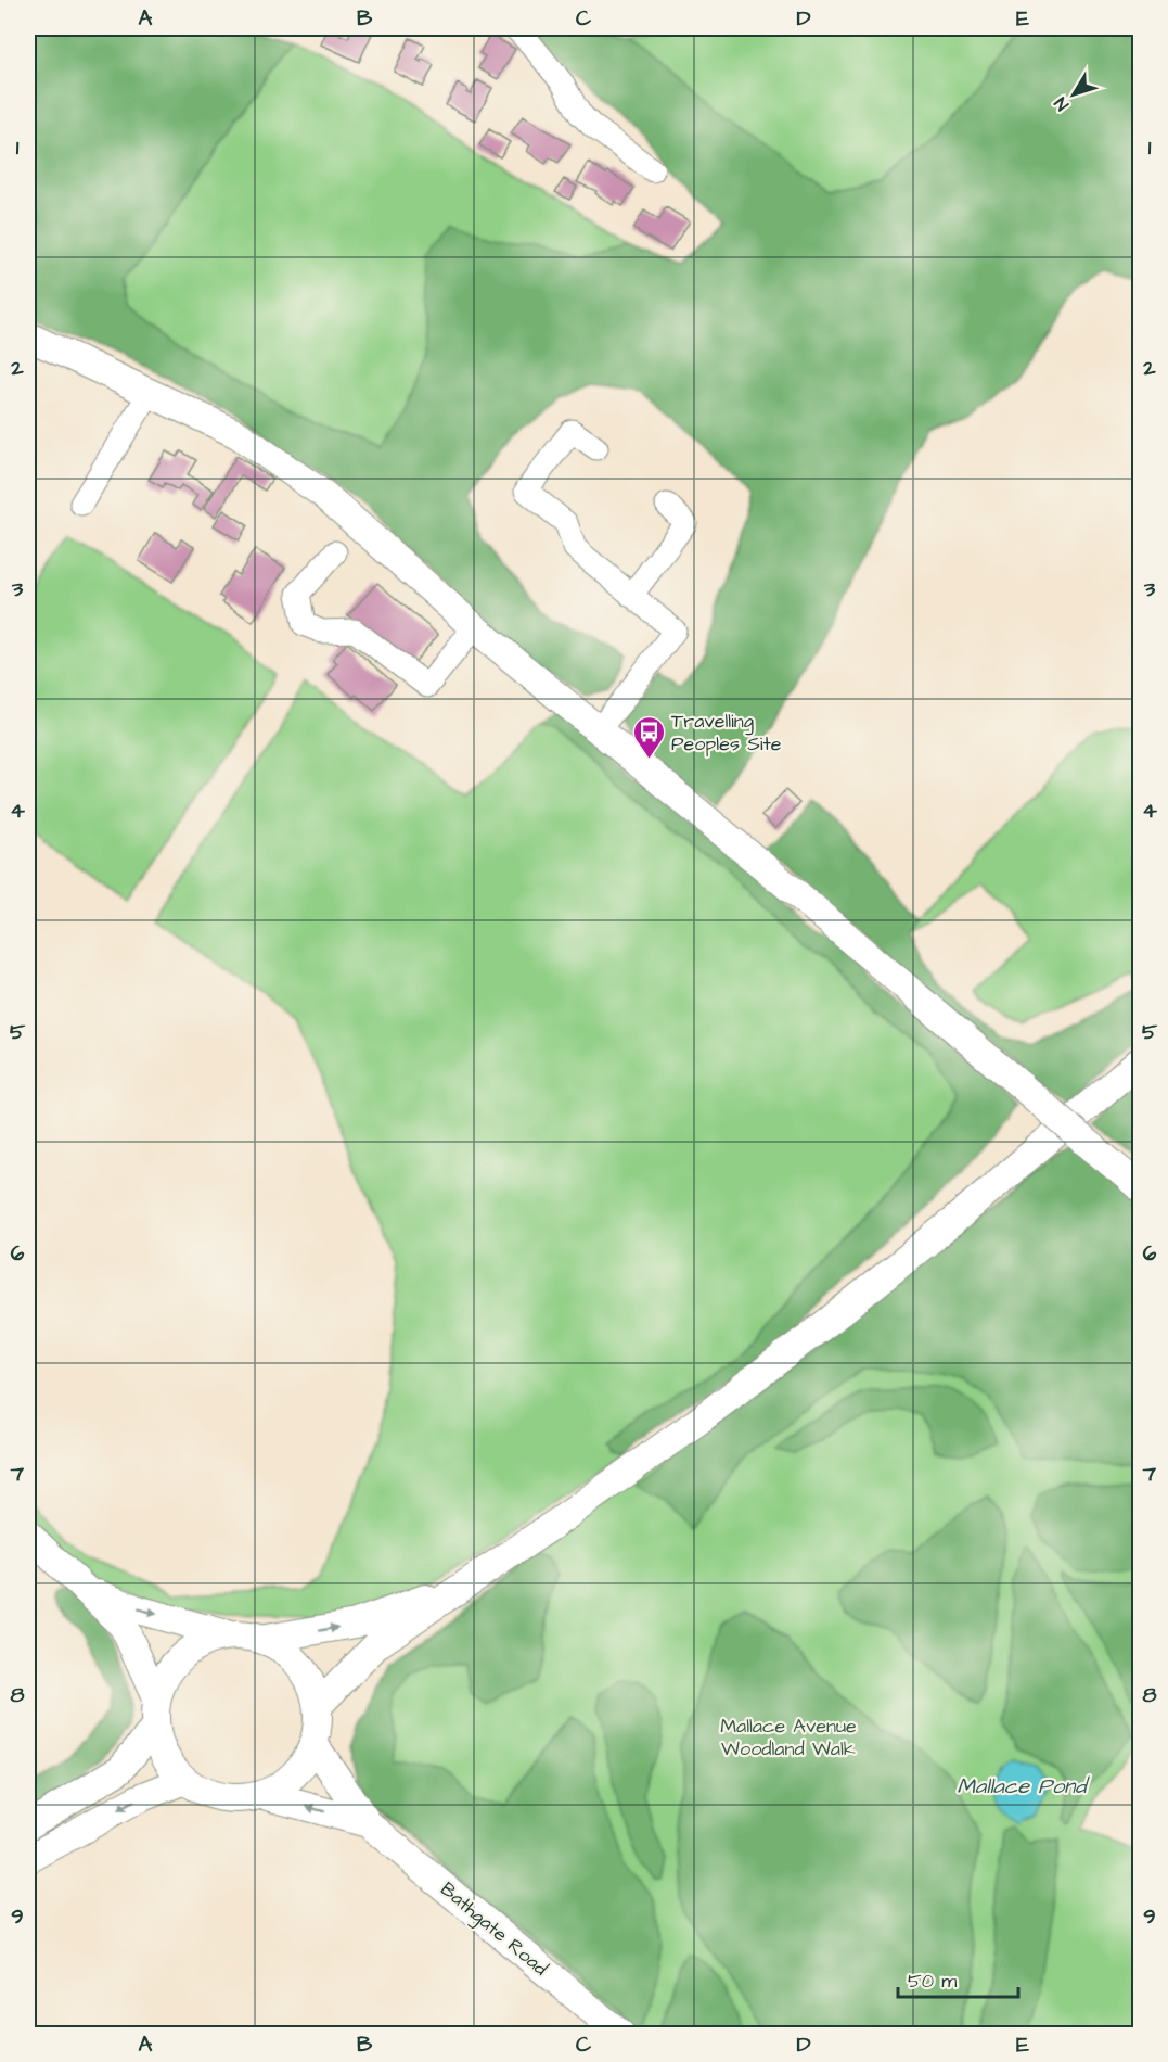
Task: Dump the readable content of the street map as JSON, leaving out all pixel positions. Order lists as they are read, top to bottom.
{
  "streets": {
    "main road": ["Bathgate Road"]
  },
  "water": ["Mallace Pond"],
  "parks": ["Mallace Avenue Woodland Walk"],
  "places": {
    "bus stop": ["Travelling Peoples Site"]
  },
  "scale_bar": "50 m",
  "north": "bottom left",
  "grid": {
    "columns": [
      "A",
      "B",
      "C",
      "D",
      "E"
    ],
    "rows": [
      "1",
      "2",
      "3",
      "4",
      "5",
      "6",
      "7",
      "8",
      "9"
    ]
  }
}
